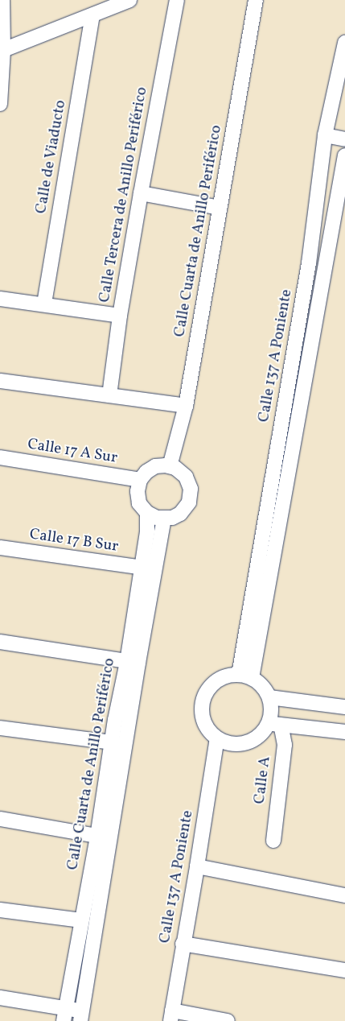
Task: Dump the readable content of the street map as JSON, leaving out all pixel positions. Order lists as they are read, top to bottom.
{
  "streets": {
    "street": [
      "Calle de Viaducto",
      "Calle Tercera de Anillo Periférico",
      "Calle Cuarta de Anillo Periférico",
      "Calle 137 A Poniente",
      "Calle 17 A Sur",
      "Calle 17 B Sur",
      "Calle A"
    ]
  },
  "crossings": [
    ["Calle Cuarta de Anillo Periférico", "Calle 17 A Sur"],
    ["Calle Cuarta de Anillo Periférico", "Calle 17 B Sur"],
    ["Calle 137 A Poniente", "Calle A"]
  ]
}
